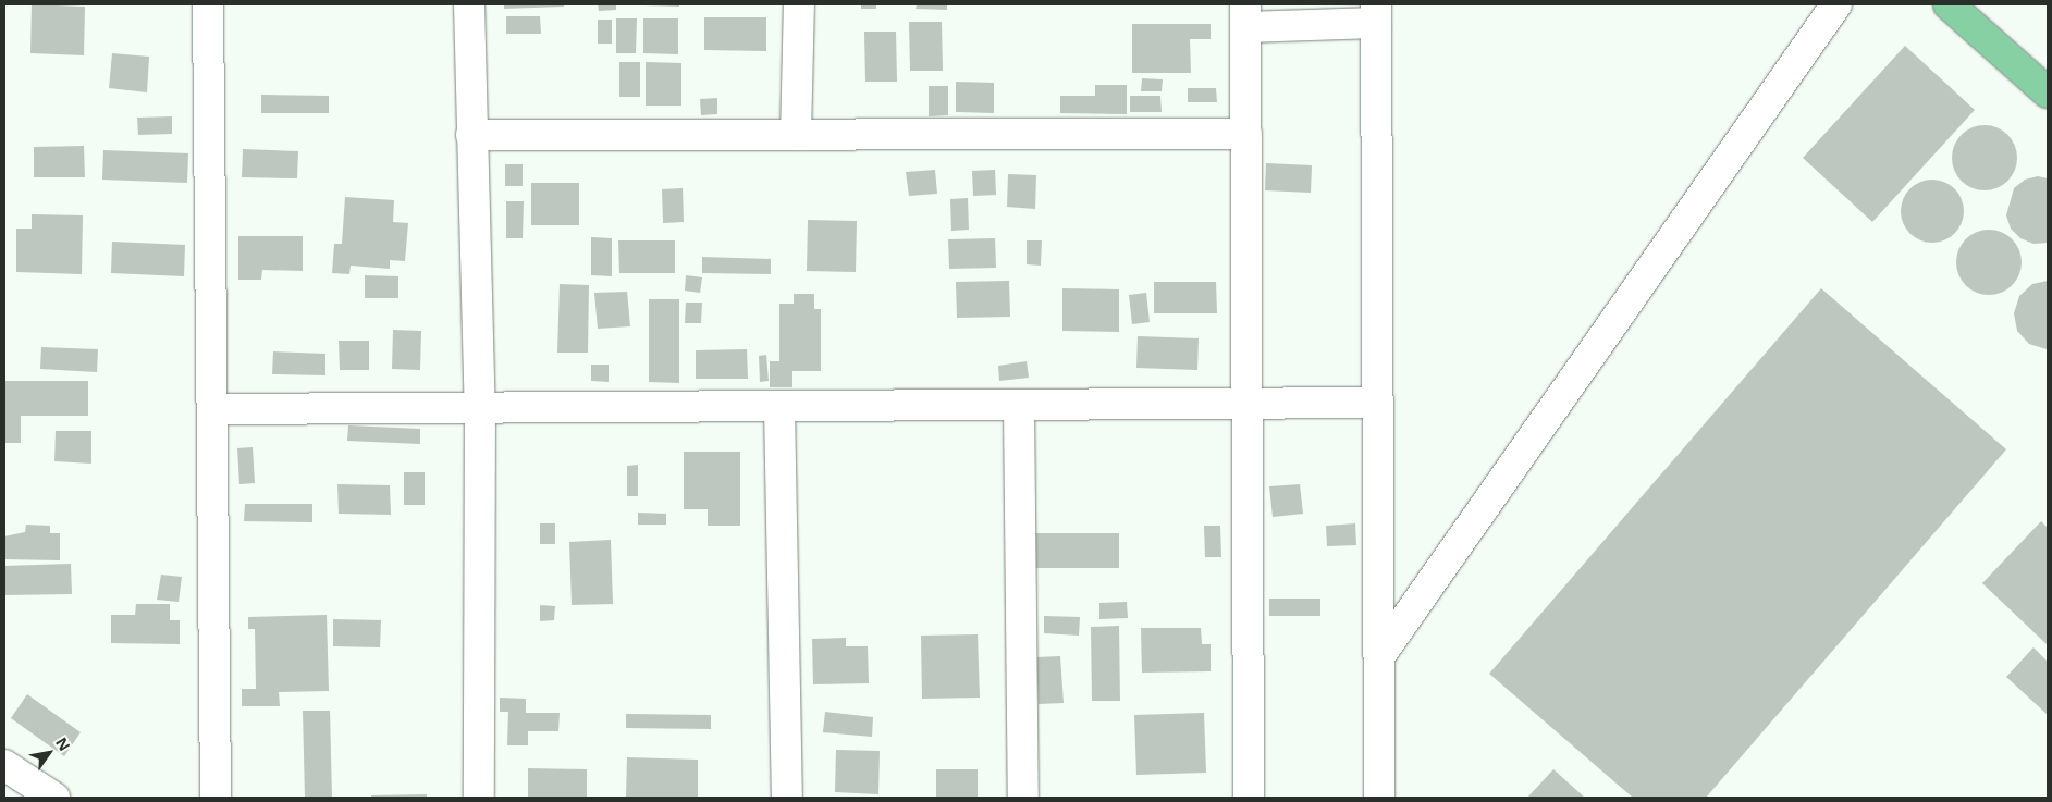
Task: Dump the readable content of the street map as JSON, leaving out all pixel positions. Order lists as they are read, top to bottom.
{
  "north": "top right"
}
